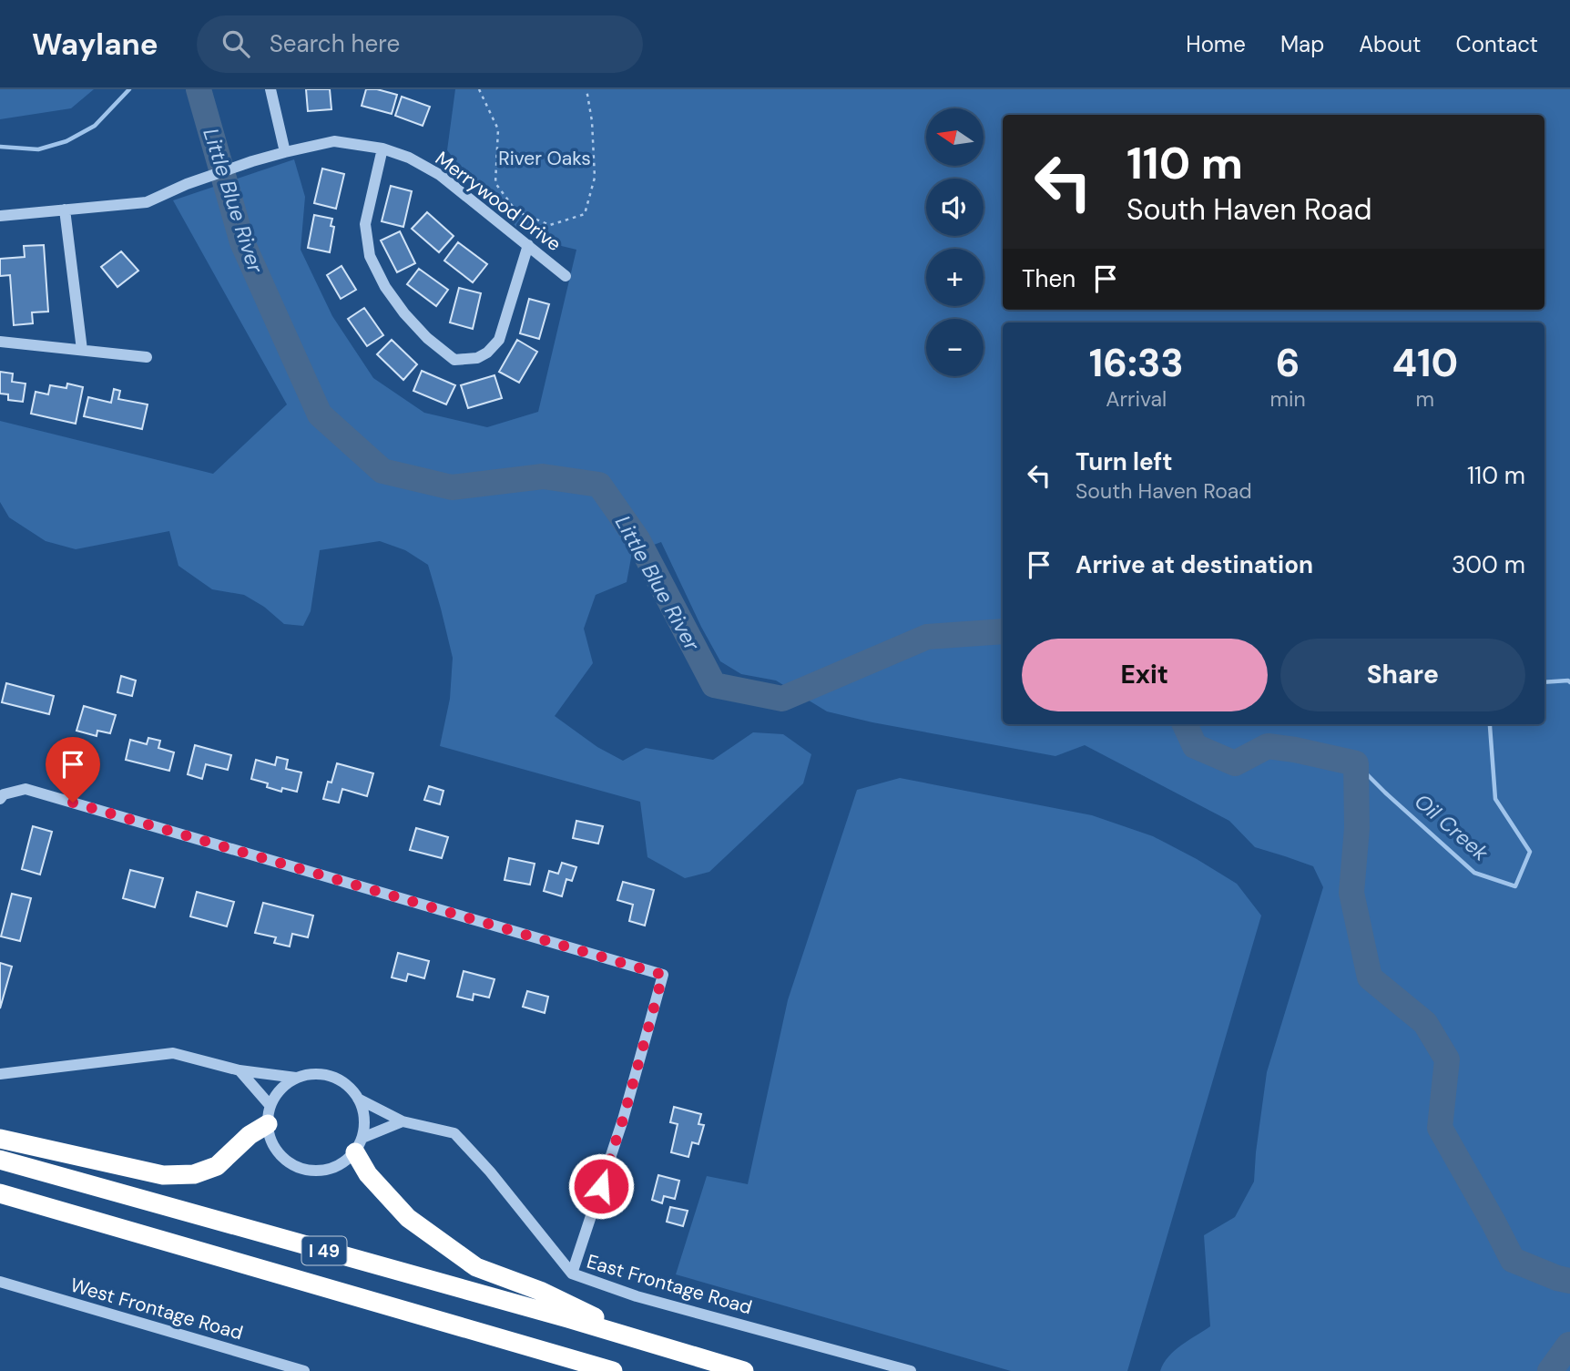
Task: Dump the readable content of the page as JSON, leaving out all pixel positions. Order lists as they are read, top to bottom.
{
  "streets": {
    "highway": ["I 49"],
    "street": ["Merrywood Drive", "East Frontage Road", "West Frontage Road"]
  },
  "water": ["Little Blue River", "Oil Creek"],
  "parks": ["River Oaks"],
  "north": "left",
  "page": {
    "header": "Waylane",
    "search": "Search here",
    "nav": [
      "Home",
      "Map",
      "About",
      "Contact"
    ],
    "map_buttons": ["+", "−"],
    "turn": ["110 m", "South Haven Road"],
    "then": "Then",
    "eta": [
      "16:33",
      "Arrival",
      "6",
      "min",
      "410",
      "m"
    ],
    "list": [
      {
        "name": "Turn left",
        "note": "South Haven Road",
        "value": "110 m"
      },
      {
        "name": "Arrive at destination",
        "value": "300 m"
      }
    ],
    "buttons": ["Exit", "Share"]
  }
}
